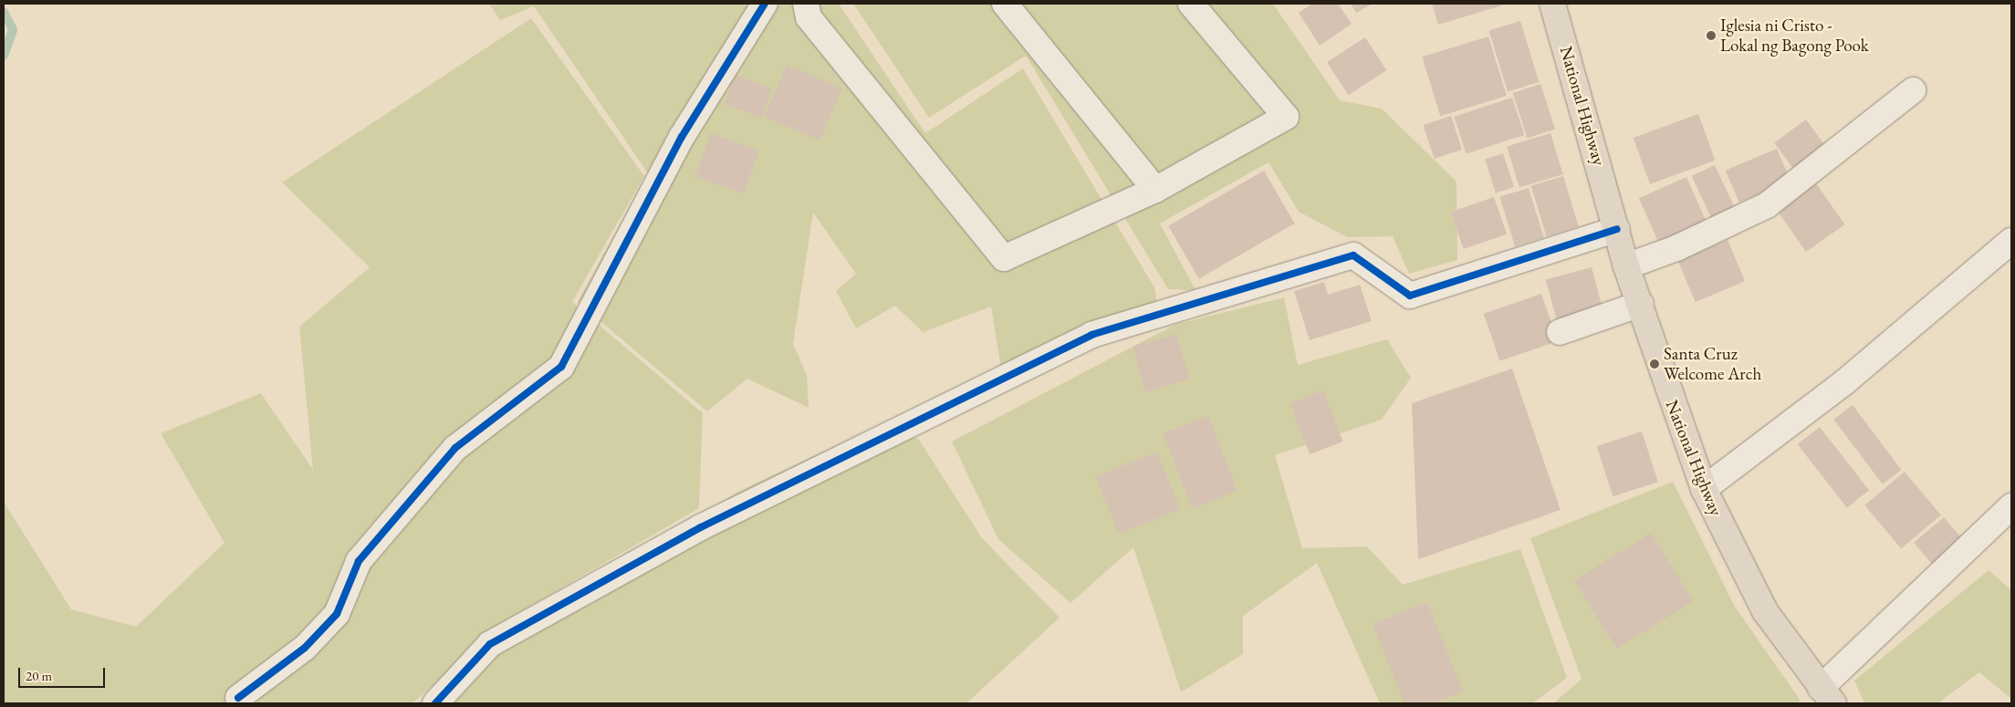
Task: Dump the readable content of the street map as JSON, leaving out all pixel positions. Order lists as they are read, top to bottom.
{
  "streets": {
    "main road": ["National Highway"]
  },
  "places": ["Iglesia ni Cristo - Lokal ng Bagong Pook", "Santa Cruz Welcome Arch"],
  "scale_bar": "20 m"
}
